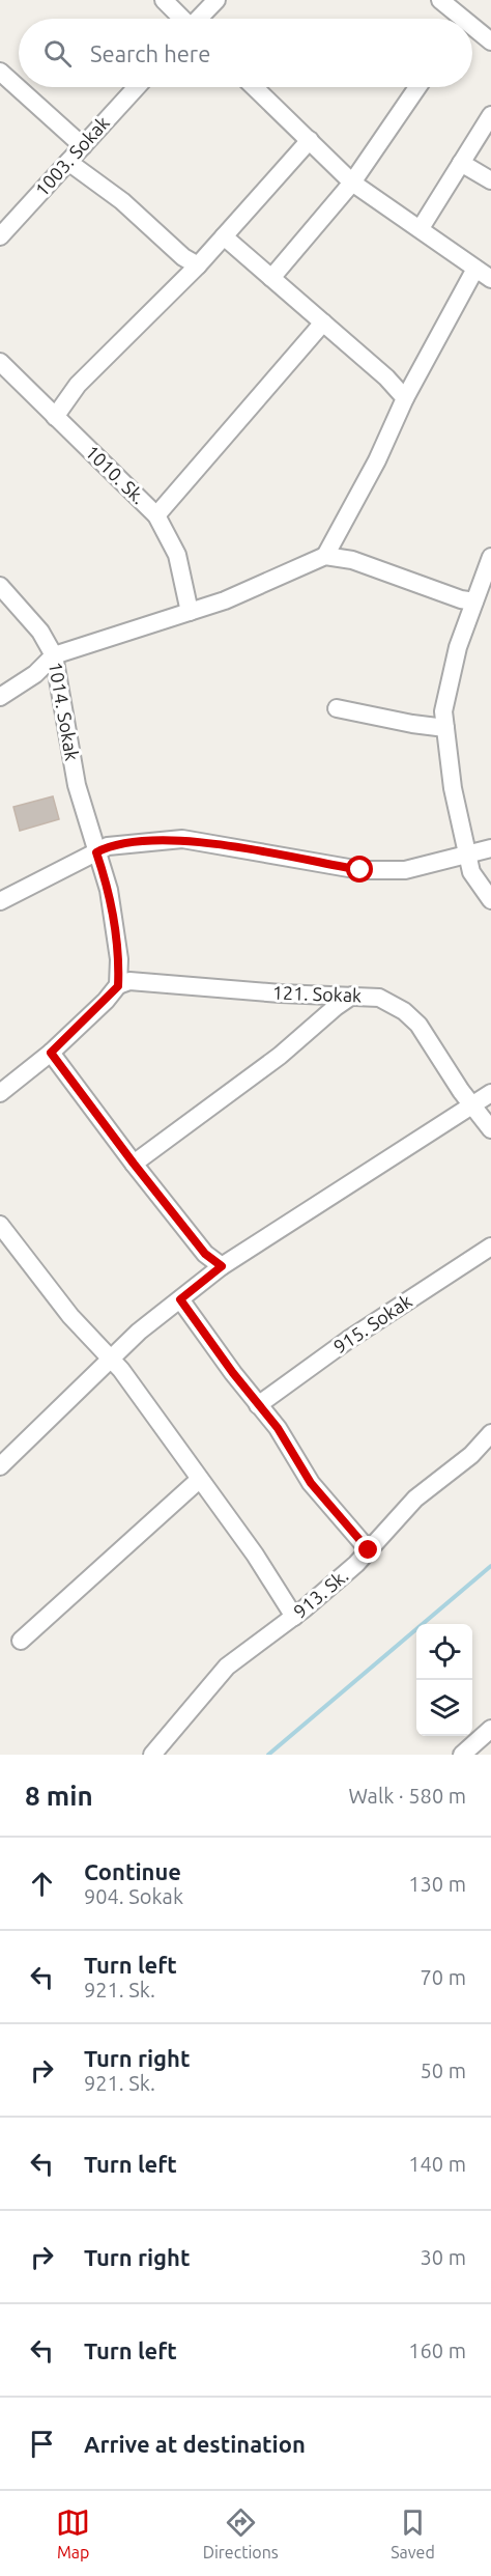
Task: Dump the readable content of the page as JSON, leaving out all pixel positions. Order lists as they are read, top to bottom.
{
  "streets": {
    "street": [
      "1003. Sokak",
      "1010. Sk.",
      "1014. Sokak",
      "121. Sokak",
      "915. Sokak",
      "913. Sk."
    ]
  },
  "crossings": [
    ["1014. Sokak", "121. Sokak"]
  ],
  "page": {
    "search": "Search here",
    "heading": ["8 min", "Walk · 580 m"],
    "list": [
      ["Continue", "904. Sokak", "130 m"],
      ["Turn left", "921. Sk.", "70 m"],
      ["Turn right", "921. Sk.", "50 m"],
      ["Turn left", "140 m"],
      ["Turn right", "30 m"],
      ["Turn left", "160 m"],
      "Arrive at destination"
    ],
    "nav": ["Map", "Directions", "Saved"]
  }
}
